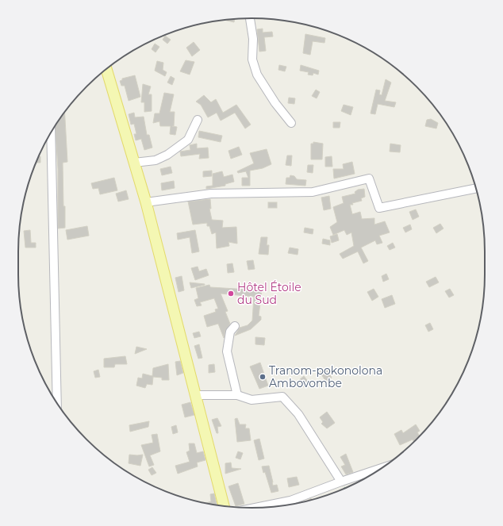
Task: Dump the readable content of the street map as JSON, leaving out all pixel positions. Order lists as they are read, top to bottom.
{
  "places": ["Hôtel Étoile du Sud", "Tranom-pokonolona Ambovombe"]
}
